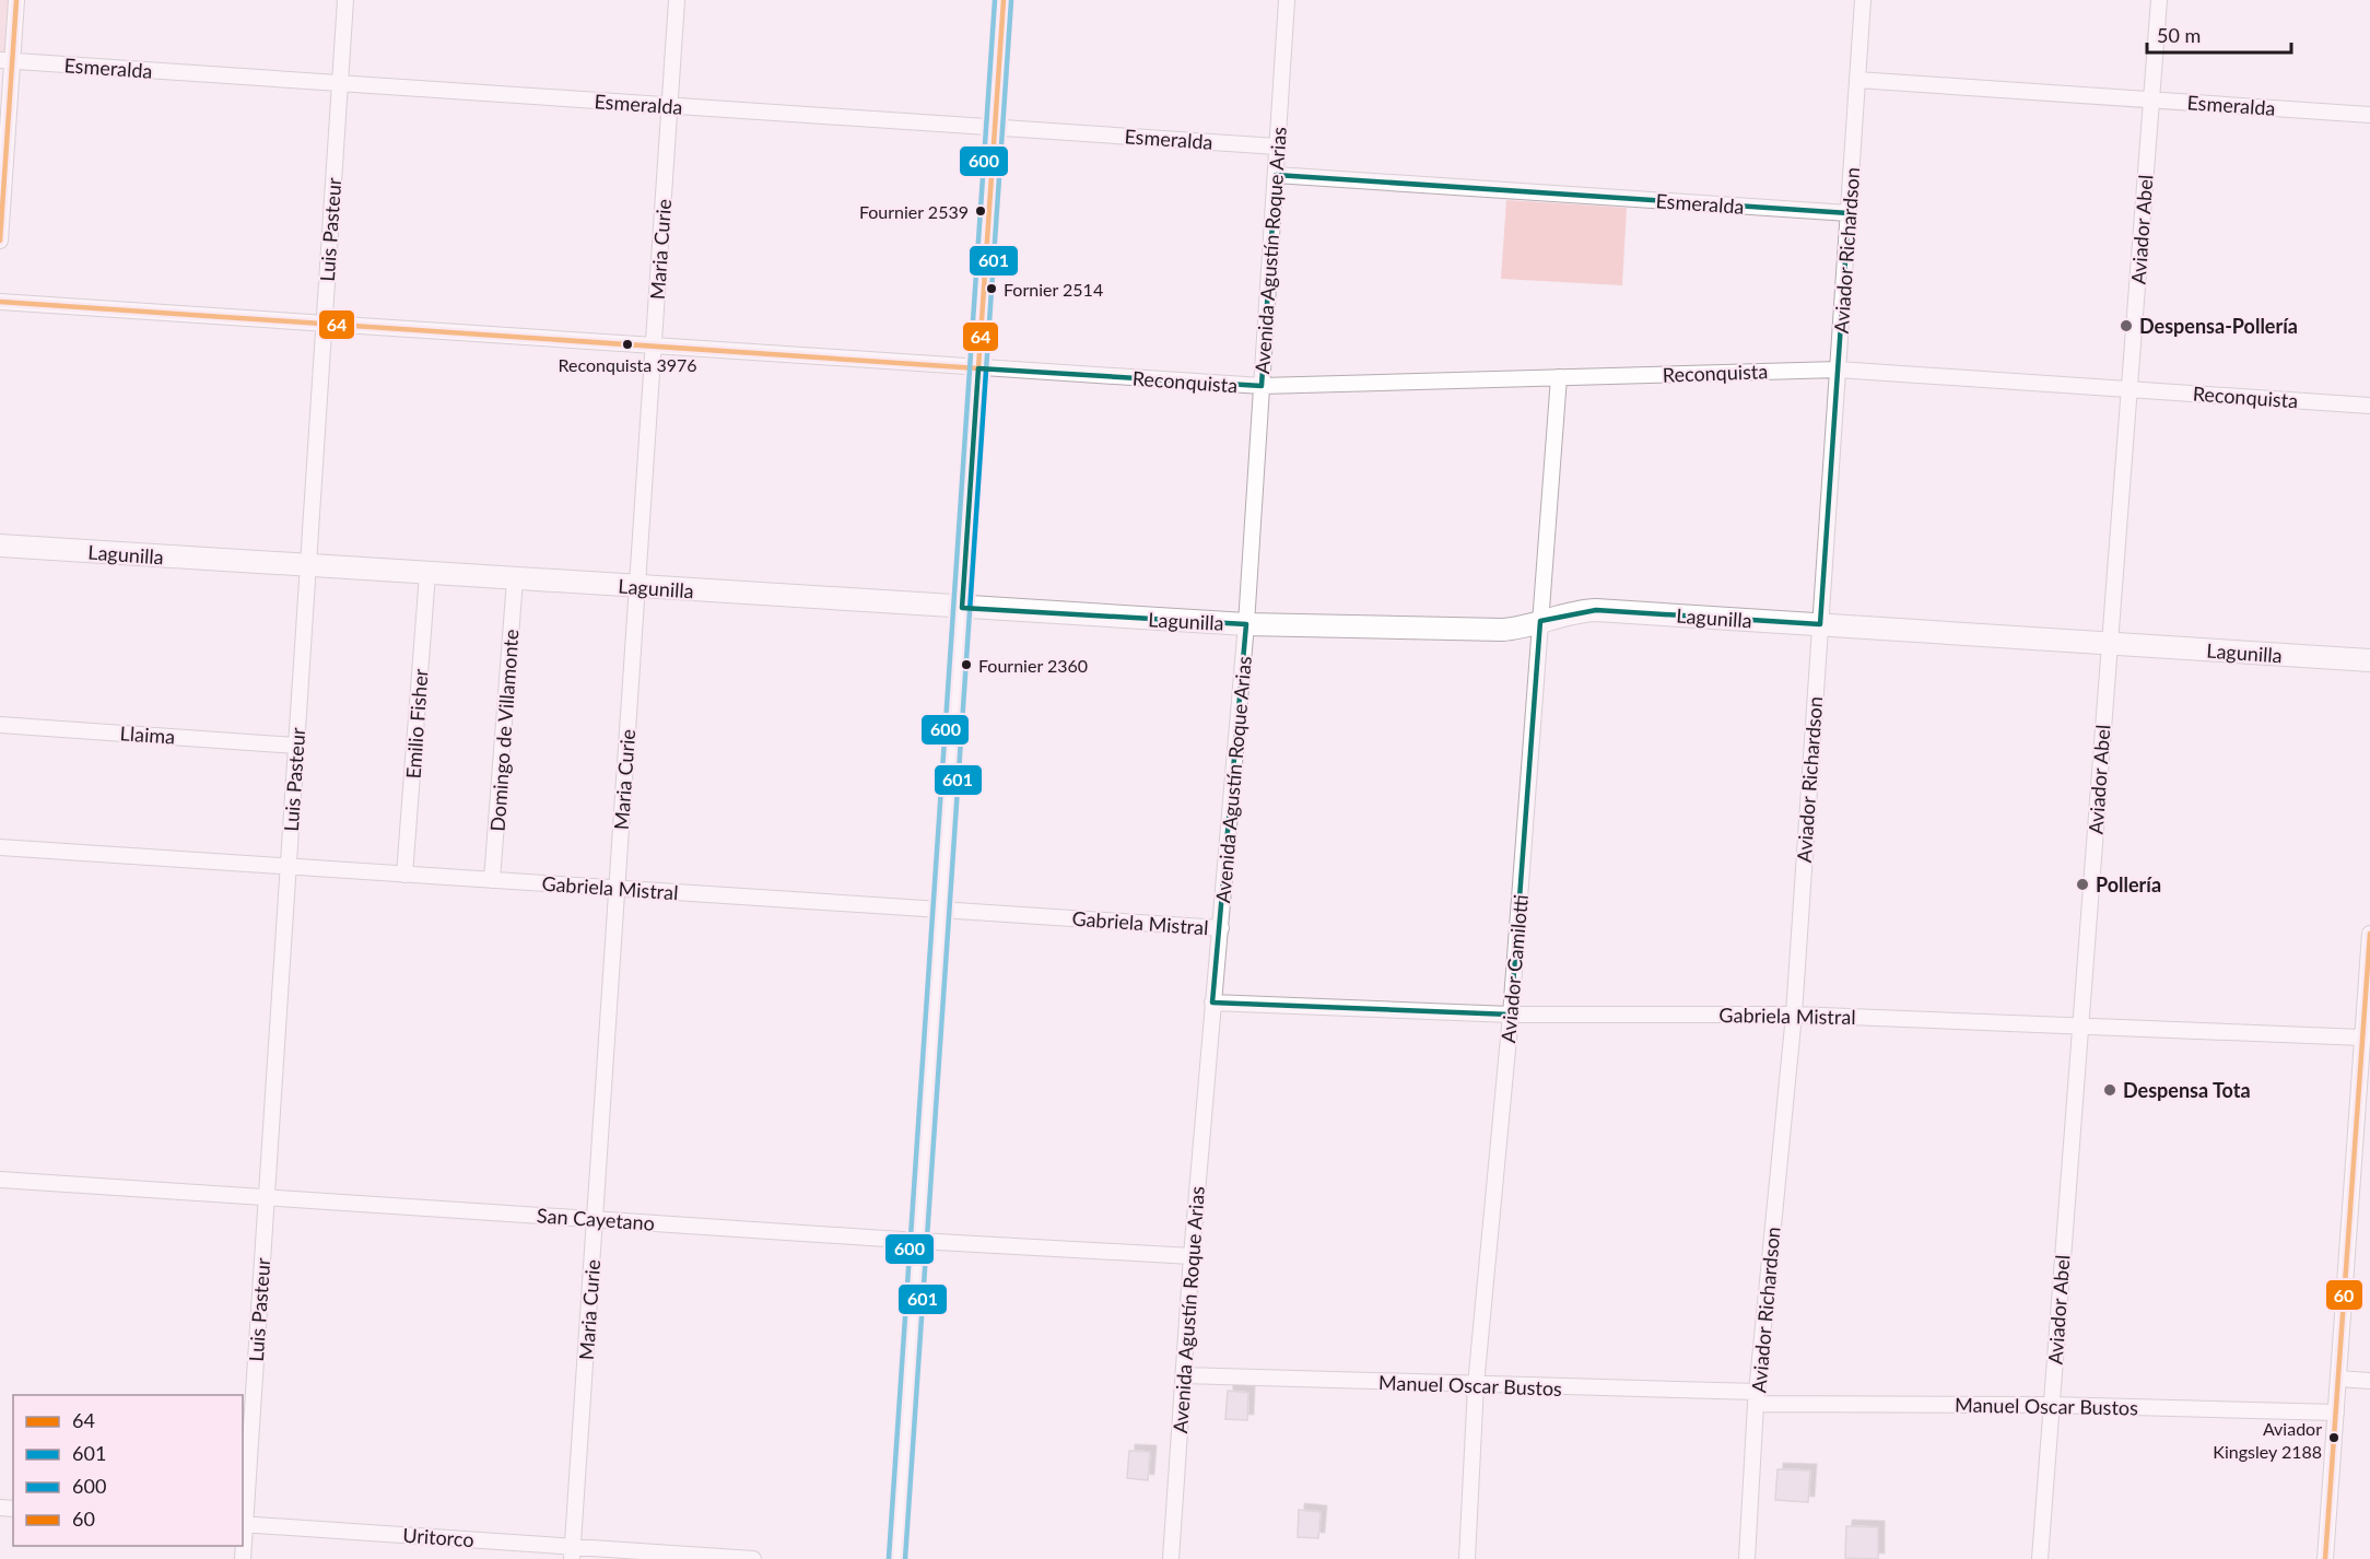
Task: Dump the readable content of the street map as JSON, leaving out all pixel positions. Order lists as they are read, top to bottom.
{
  "streets": {
    "main road": ["Lagunilla"],
    "street": [
      "Esmeralda",
      "Luis Pasteur",
      "Aviador Abel",
      "Maria Curie",
      "Avenida Agustín Roque Arias",
      "Aviador Richardson",
      "Reconquista",
      "Emilio Fisher",
      "Domingo de Villamonte",
      "Llaima",
      "Gabriela Mistral",
      "Aviador Camilotti",
      "San Cayetano",
      "Manuel Oscar Bustos",
      "Uritorco"
    ]
  },
  "crossings": [
    ["Esmeralda", "Luis Pasteur"],
    ["Esmeralda", "Aviador Abel"],
    ["Esmeralda", "Maria Curie"],
    ["Esmeralda", "Avenida Agustín Roque Arias"],
    ["Esmeralda", "Aviador Richardson"],
    ["Luis Pasteur", "Reconquista"],
    ["Luis Pasteur", "Lagunilla"],
    ["Luis Pasteur", "Llaima"],
    ["Luis Pasteur", "Gabriela Mistral"],
    ["Luis Pasteur", "San Cayetano"],
    ["Luis Pasteur", "Uritorco"],
    ["Aviador Abel", "Reconquista"],
    ["Aviador Abel", "Lagunilla"],
    ["Aviador Abel", "Gabriela Mistral"],
    ["Aviador Abel", "Manuel Oscar Bustos"],
    ["Maria Curie", "Reconquista"],
    ["Maria Curie", "Lagunilla"],
    ["Maria Curie", "Gabriela Mistral"],
    ["Maria Curie", "San Cayetano"],
    ["Maria Curie", "Uritorco"],
    ["Avenida Agustín Roque Arias", "Reconquista"],
    ["Avenida Agustín Roque Arias", "Lagunilla"],
    ["Avenida Agustín Roque Arias", "Gabriela Mistral"],
    ["Avenida Agustín Roque Arias", "San Cayetano"],
    ["Avenida Agustín Roque Arias", "Manuel Oscar Bustos"],
    ["Aviador Richardson", "Reconquista"],
    ["Aviador Richardson", "Lagunilla"],
    ["Aviador Richardson", "Gabriela Mistral"],
    ["Aviador Richardson", "Manuel Oscar Bustos"],
    ["Reconquista", "Aviador Camilotti"],
    ["Lagunilla", "Emilio Fisher"],
    ["Lagunilla", "Domingo de Villamonte"],
    ["Lagunilla", "Aviador Camilotti"],
    ["Emilio Fisher", "Gabriela Mistral"],
    ["Domingo de Villamonte", "Gabriela Mistral"],
    ["Gabriela Mistral", "Aviador Camilotti"],
    ["Aviador Camilotti", "Manuel Oscar Bustos"]
  ],
  "places": [
    "Fournier 2539",
    "Fornier 2514",
    "Despensa-Pollería",
    "Reconquista 3976",
    "Fournier 2360",
    "Pollería",
    "Despensa Tota",
    "Aviador Kingsley 2188"
  ],
  "lines": [
    "transit line 64",
    "transit line 600",
    "transit line 601",
    "transit line 60"
  ],
  "legend": [
    "64",
    "601",
    "600",
    "60"
  ],
  "scale_bar": "50 m"
}
